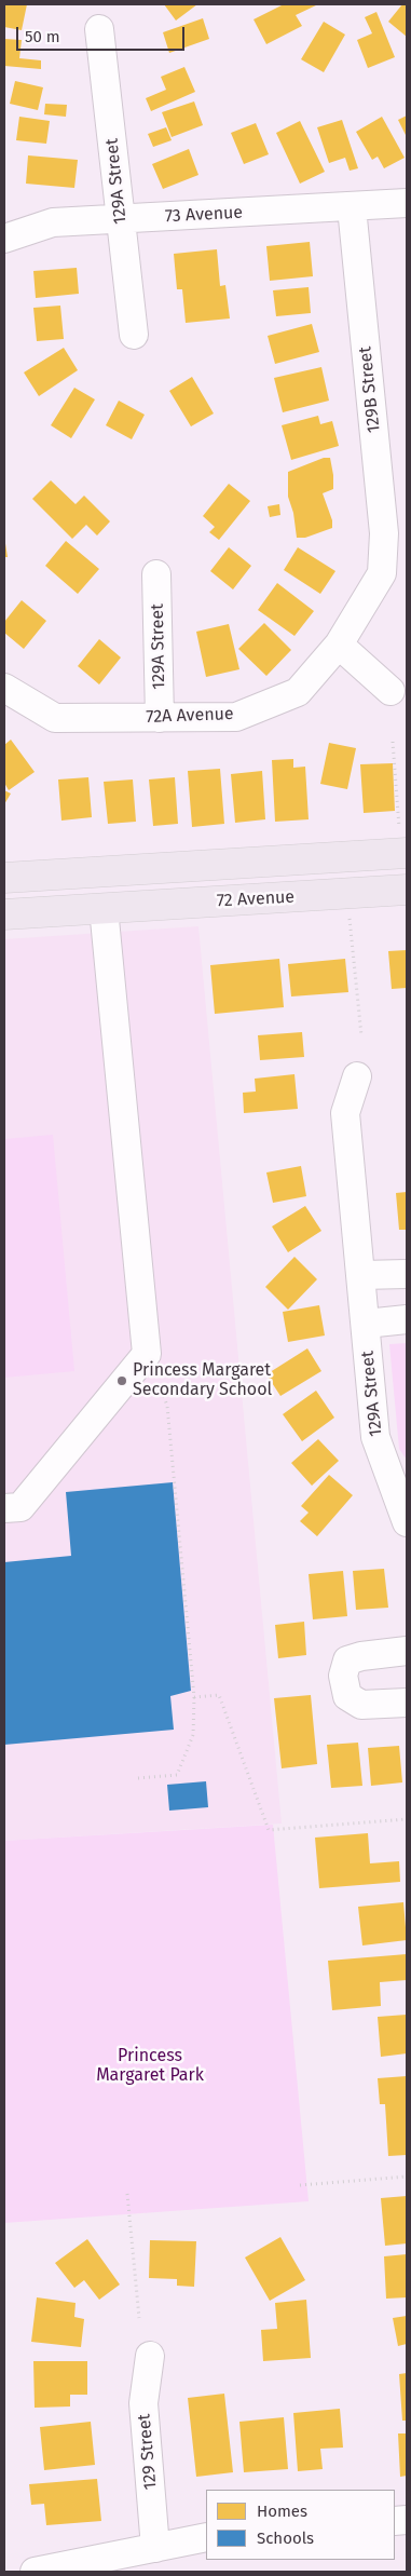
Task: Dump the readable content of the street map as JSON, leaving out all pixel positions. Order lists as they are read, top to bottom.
{
  "streets": {
    "main road": ["72 Avenue"],
    "street": [
      "129A Street",
      "73 Avenue",
      "129B Street",
      "72A Avenue",
      "129 Street"
    ]
  },
  "crossings": [
    ["129A Street", "73 Avenue"],
    ["129A Street", "72A Avenue"],
    ["73 Avenue", "129B Street"],
    ["129B Street", "72A Avenue"]
  ],
  "parks": ["Princess Margaret Park"],
  "places": ["Princess Margaret Secondary School"],
  "legend": ["Homes", "Schools"],
  "scale_bar": "50 m"
}
